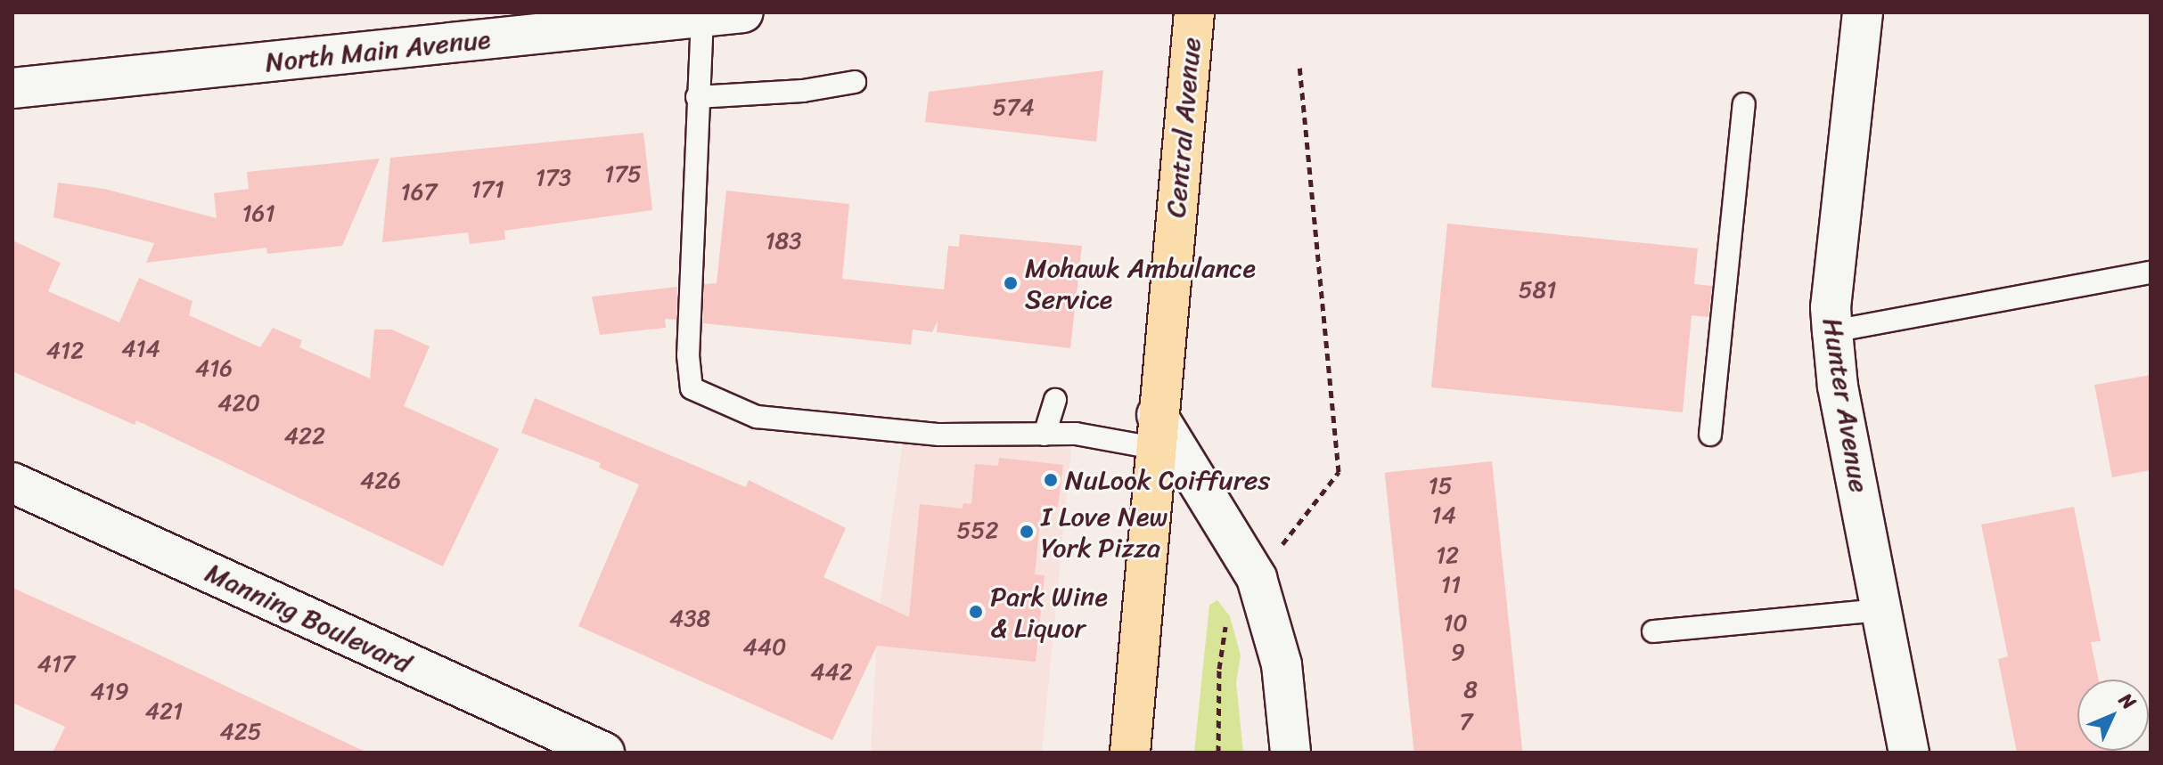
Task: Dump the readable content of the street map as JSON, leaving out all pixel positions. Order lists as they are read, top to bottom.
{
  "streets": {
    "main road": ["Central Avenue"],
    "street": ["North Main Avenue", "Hunter Avenue", "Manning Boulevard"]
  },
  "places": [
    "Mohawk Ambulance Service",
    "NuLook Coiffures",
    "I Love New York Pizza",
    "Park Wine & Liquor"
  ],
  "house_numbers": [
    "574",
    "175",
    "173",
    "171",
    "167",
    "161",
    "183",
    "581",
    "414",
    "412",
    "416",
    "420",
    "422",
    "426",
    "15",
    "14",
    "552",
    "12",
    "11",
    "438",
    "10",
    "440",
    "9",
    "417",
    "442",
    "8",
    "419",
    "421",
    "7",
    "425"
  ],
  "north": "top right"
}
